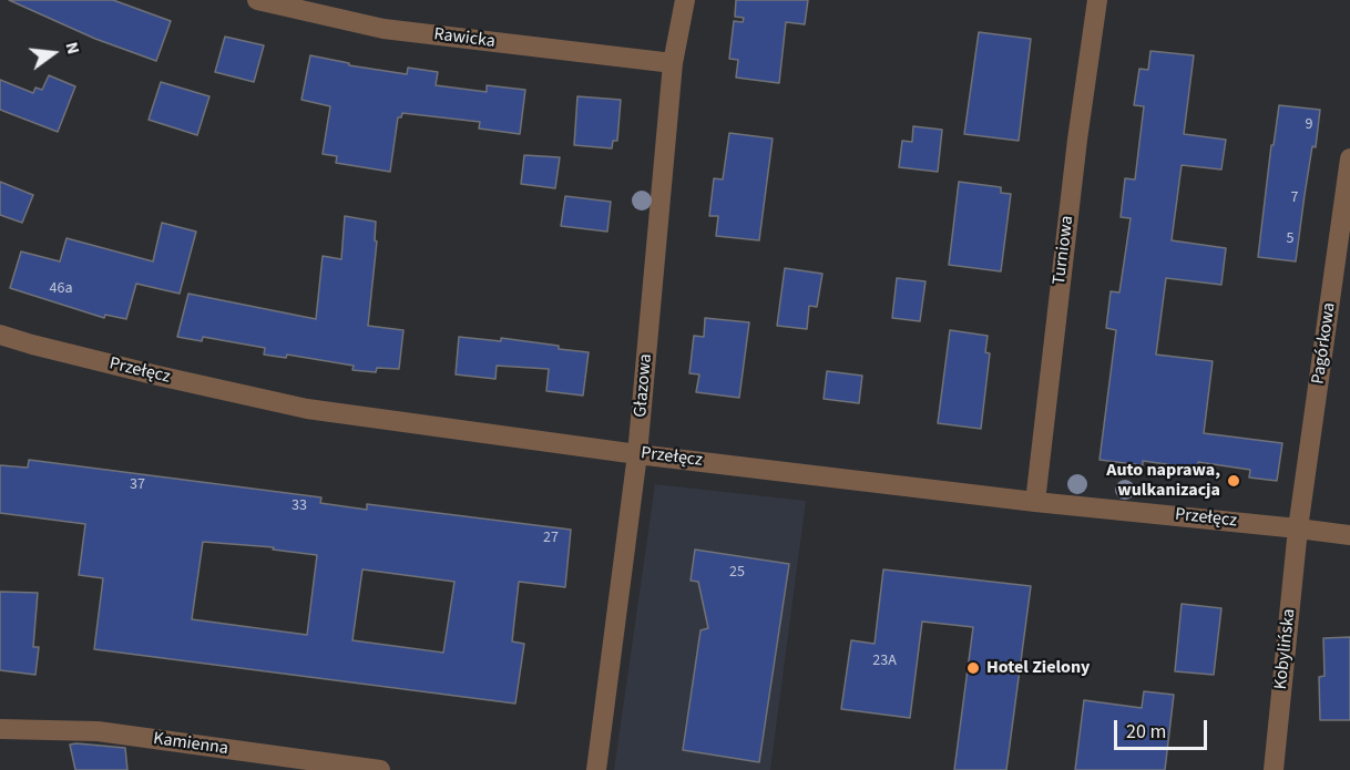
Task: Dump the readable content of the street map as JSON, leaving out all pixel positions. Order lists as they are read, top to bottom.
{
  "streets": {
    "street": [
      "Rawicka",
      "Turniowa",
      "Pagórkowa",
      "Przełęcz",
      "Głazowa",
      "Kobylińska",
      "Kamienna"
    ]
  },
  "crossings": [
    ["Rawicka", "Głazowa"],
    ["Turniowa", "Przełęcz"],
    ["Pagórkowa", "Przełęcz"],
    ["Pagórkowa", "Kobylińska"],
    ["Przełęcz", "Głazowa"],
    ["Przełęcz", "Kobylińska"]
  ],
  "places": ["Auto naprawa, wulkanizacja", "Hotel Zielony"],
  "house_numbers": [
    "9",
    "7",
    "5",
    "46a",
    "37",
    "33",
    "27",
    "25",
    "23A"
  ],
  "scale_bar": "20 m",
  "north": "right"
}
